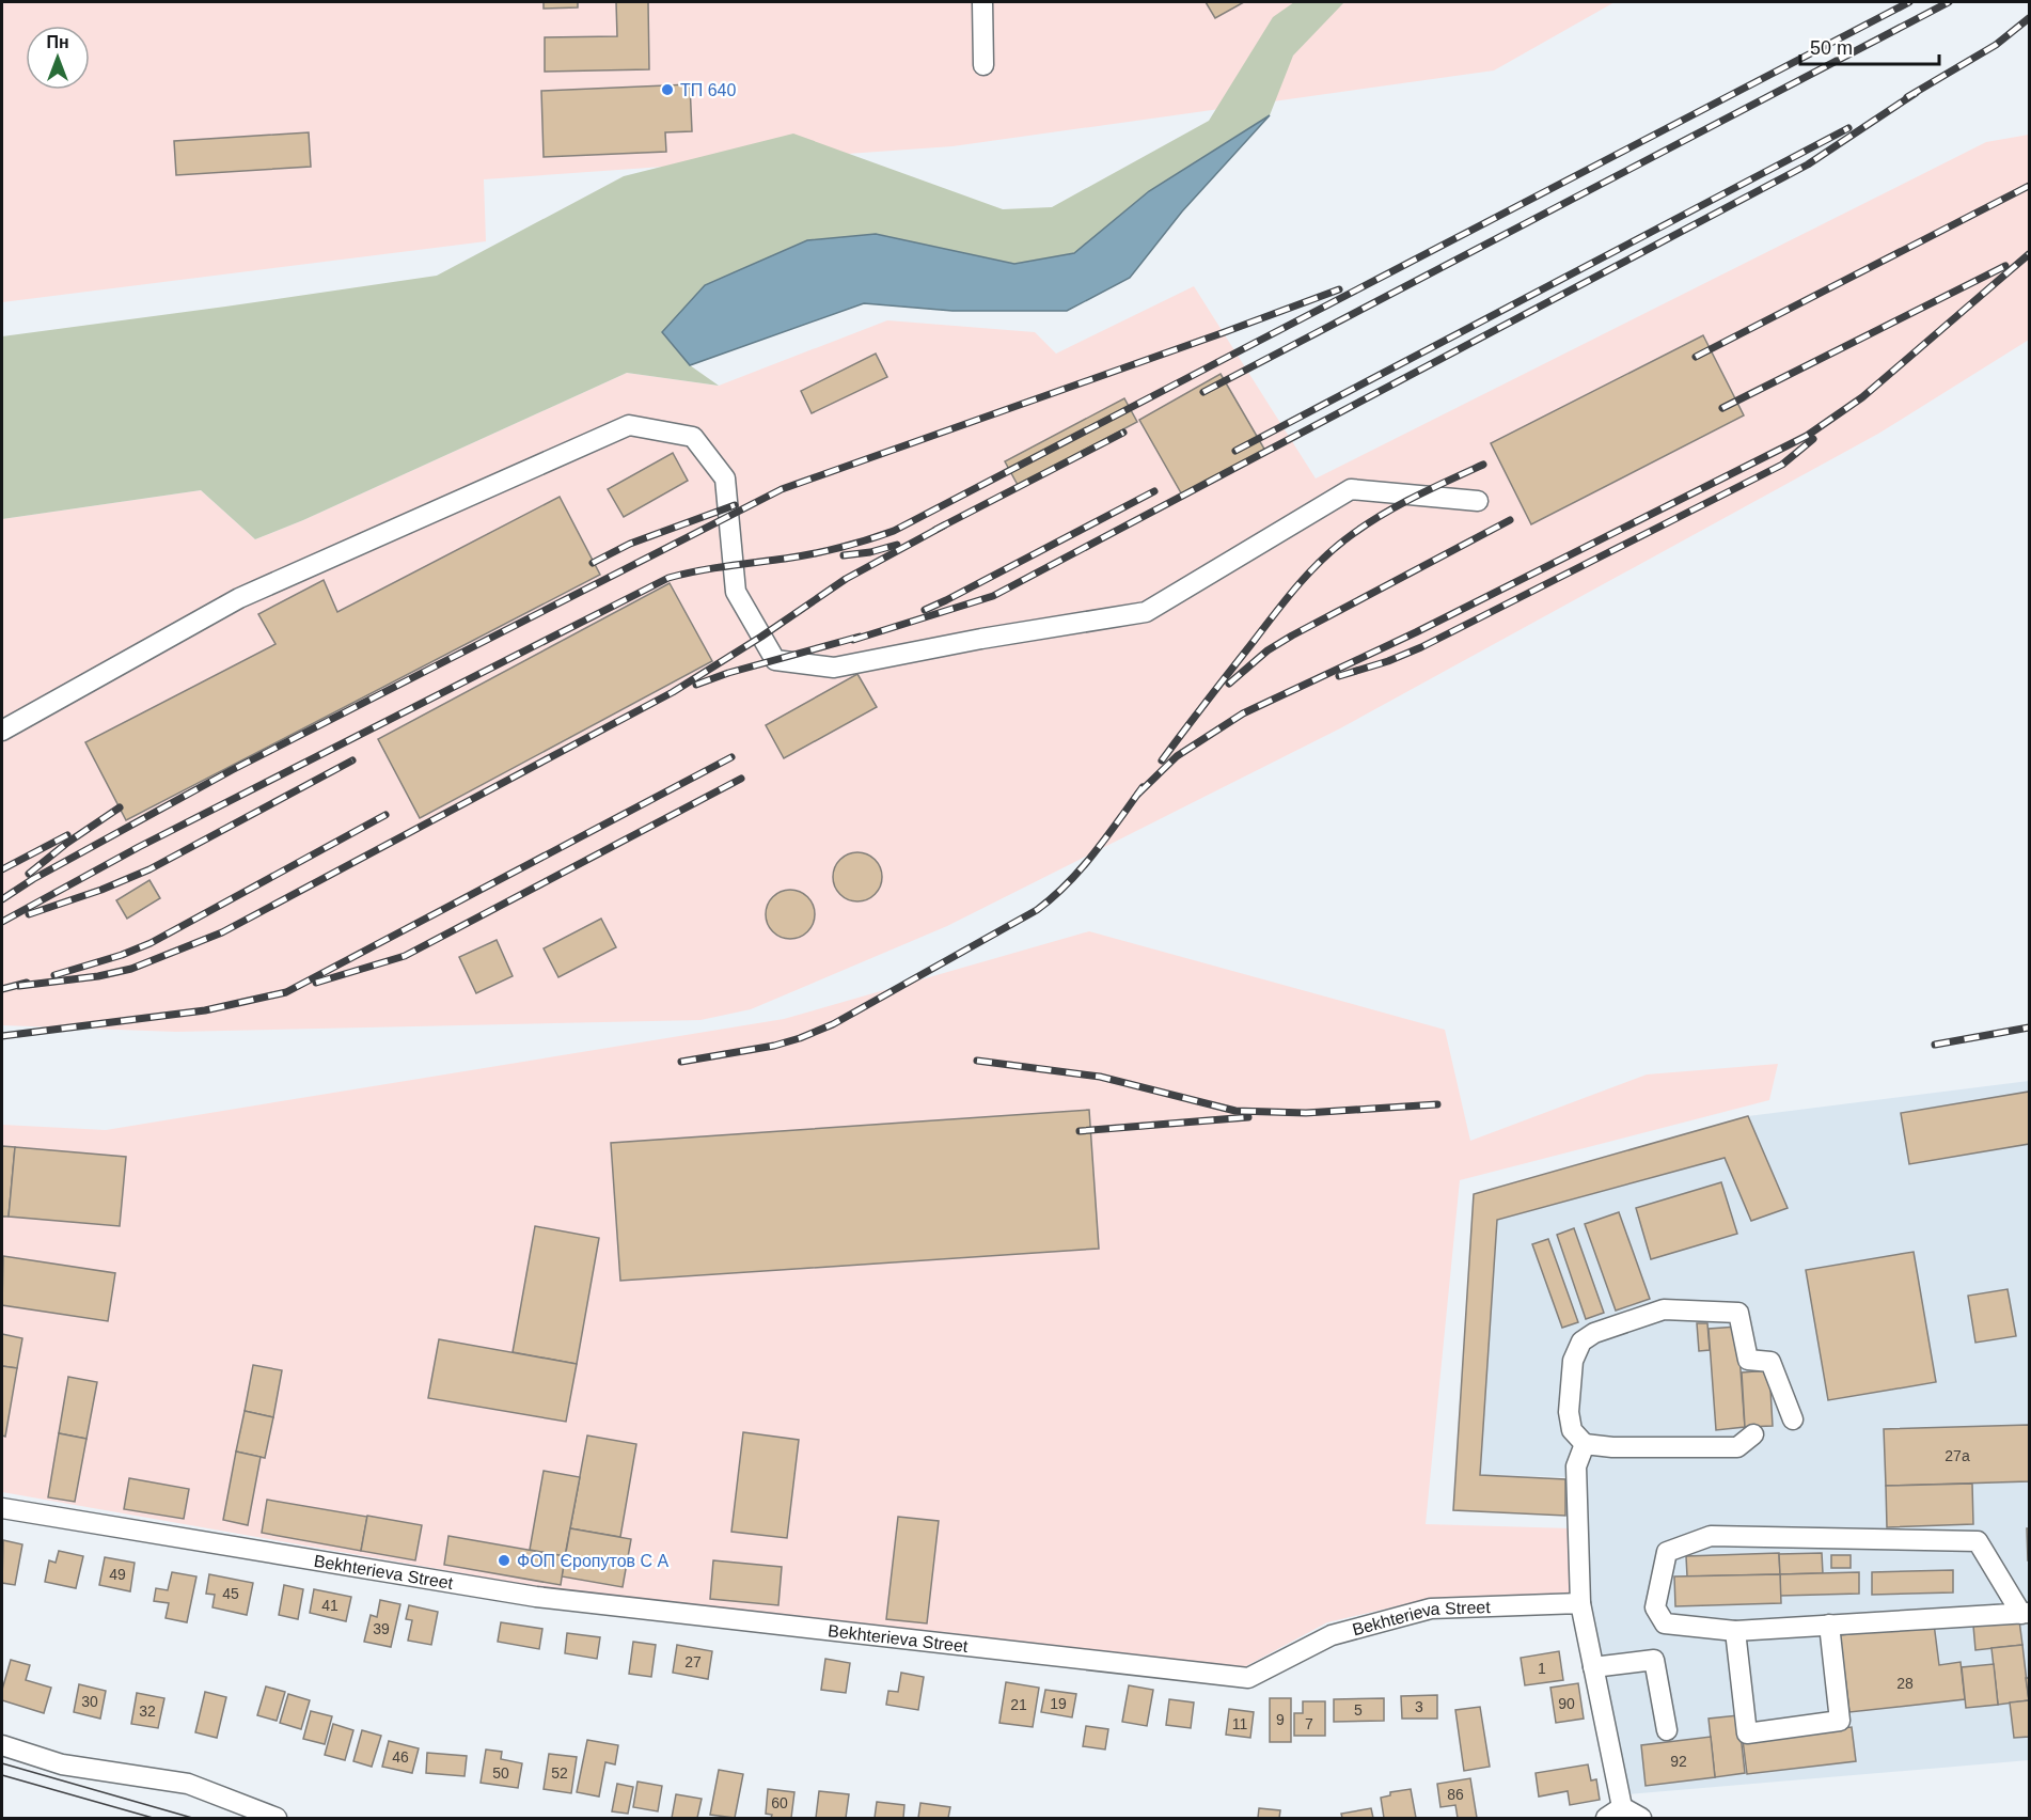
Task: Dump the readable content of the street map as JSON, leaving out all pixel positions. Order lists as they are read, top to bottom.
{
  "streets": {
    "street": ["Bekhterieva Street"]
  },
  "places": ["ТП 640", "ФОП Єропутов С А"],
  "house_numbers": [
    "27а",
    "49",
    "45",
    "41",
    "39",
    "27",
    "1",
    "28",
    "30",
    "19",
    "90",
    "21",
    "3",
    "5",
    "32",
    "9",
    "11",
    "7",
    "46",
    "92",
    "50",
    "52",
    "86",
    "60"
  ],
  "scale_bar": "50 m",
  "north": "top"
}
